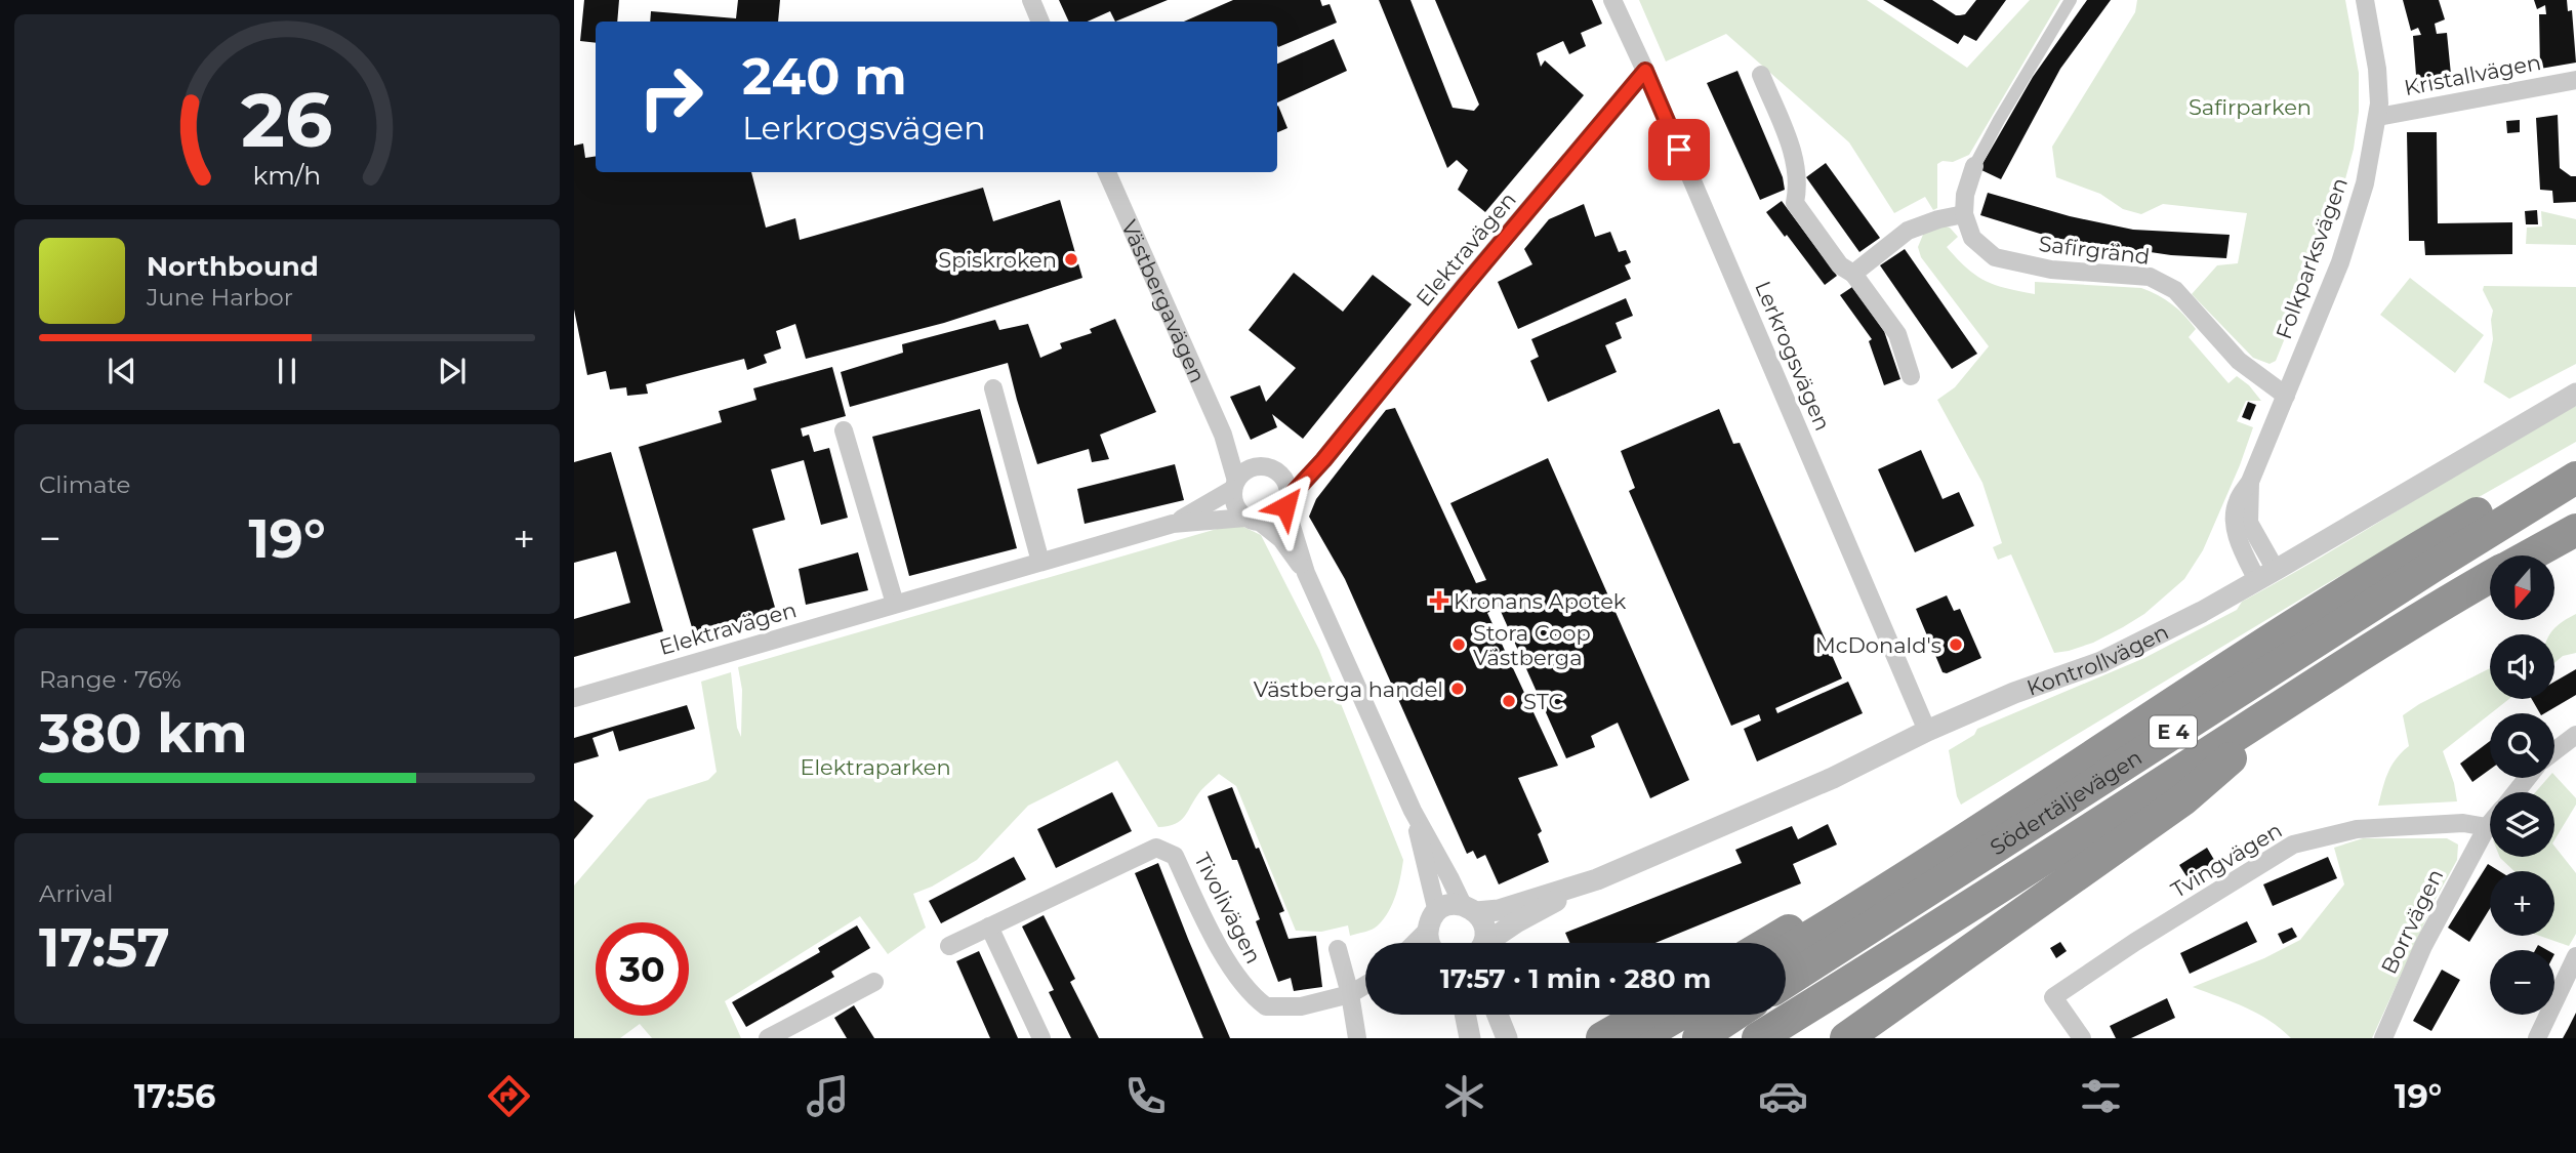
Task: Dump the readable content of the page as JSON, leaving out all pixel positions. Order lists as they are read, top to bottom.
{
  "streets": {
    "highway": ["E 4", "Södertäljevägen"],
    "street": [
      "Kristallvägen",
      "Elektravägen",
      "Safirgränd",
      "Folkparksvägen",
      "Västbergavägen",
      "Lerkrogsvägen",
      "Kontrollvägen",
      "Tvingvägen",
      "Tivolivägen",
      "Borrvägen"
    ]
  },
  "crossings": [
    ["Kristallvägen", "Folkparksvägen"],
    ["Elektravägen", "Västbergavägen"],
    ["Elektravägen", "Lerkrogsvägen"],
    ["Safirgränd", "Folkparksvägen"],
    ["Folkparksvägen", "Kontrollvägen"],
    ["Lerkrogsvägen", "Kontrollvägen"],
    ["Tvingvägen", "Borrvägen"]
  ],
  "parks": ["Safirparken", "Elektraparken"],
  "places": {
    "other": [
      "Spiskroken",
      "Stora Coop Västberga",
      "McDonald's",
      "Västberga handel",
      "STC"
    ],
    "health": ["Kronans Apotek"]
  },
  "north": "bottom",
  "page": {
    "turn": ["240 m", "Lerkrogsvägen"],
    "song": ["Northbound", "June Harbor"],
    "tile": [
      "Climate",
      ["Range · 76%", "380 km"],
      ["Arrival", "17:57"]
    ],
    "heat": ["−", "19°", "+"],
    "map_buttons": ["+", "−"],
    "limit": "30",
    "trip": "17:57 · 1 min · 280 m",
    "tabs": ["17:56", "19°"],
    "gauge": ["26", "km/h"]
  }
}
